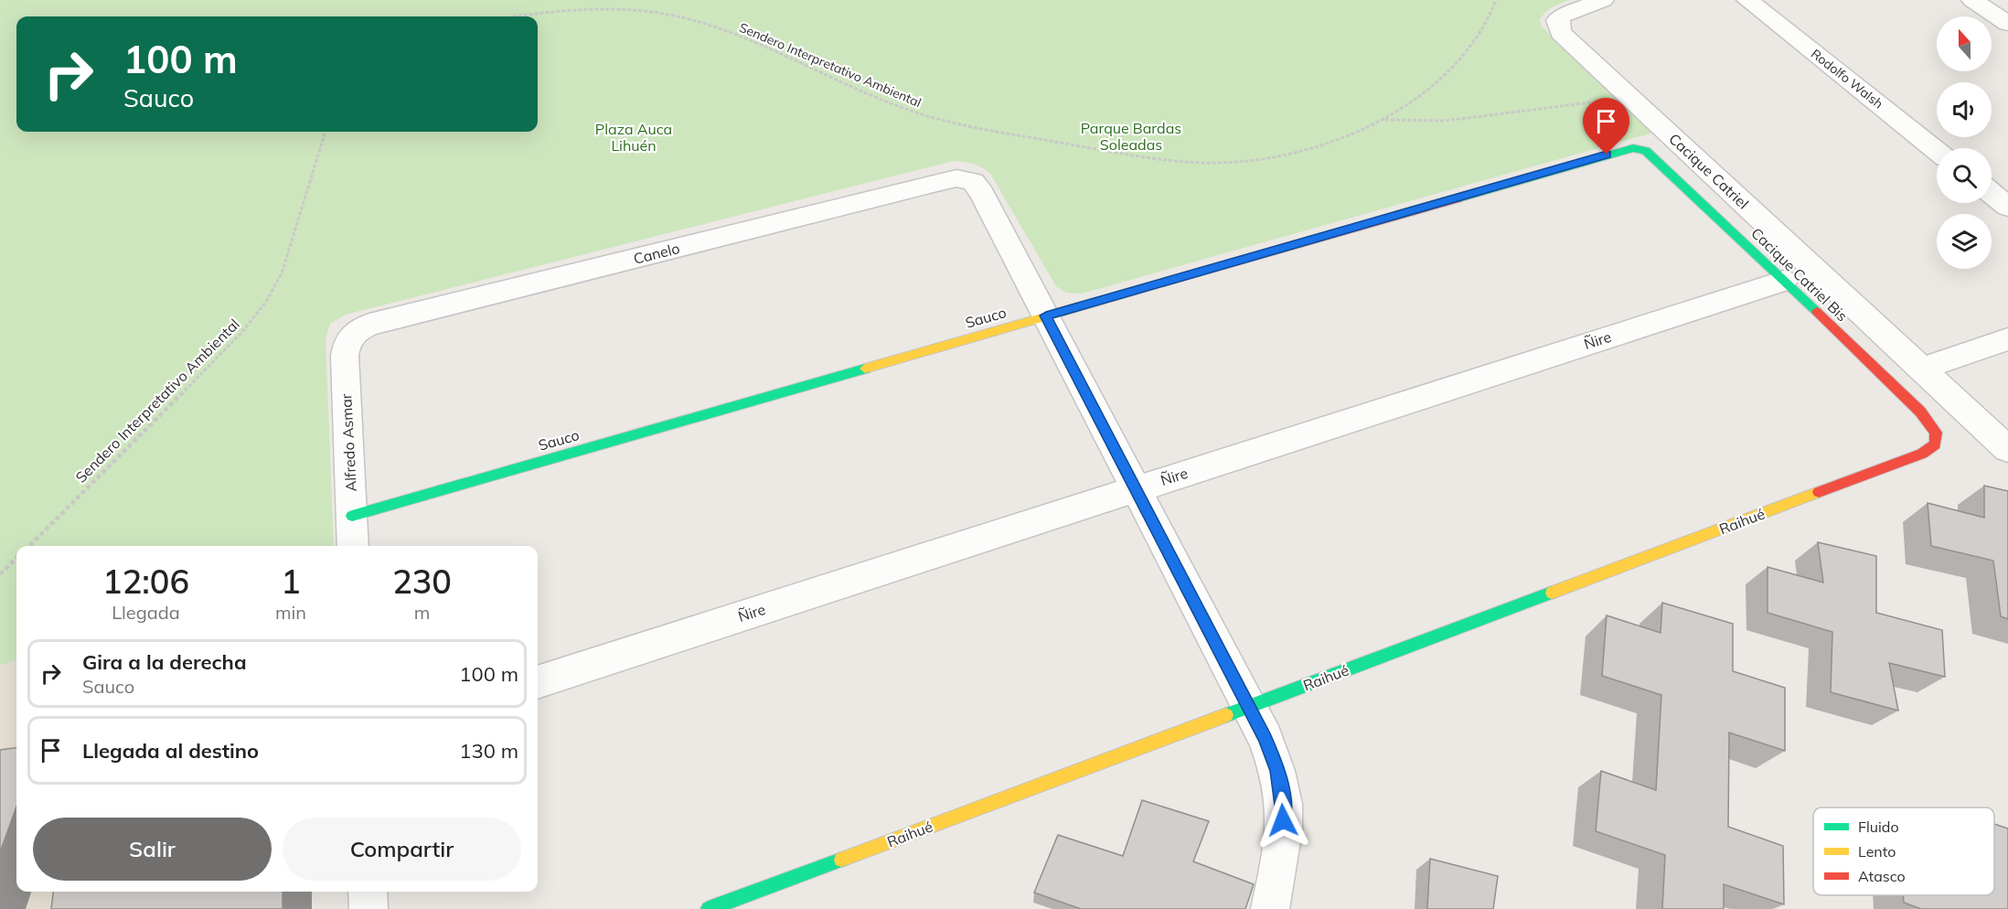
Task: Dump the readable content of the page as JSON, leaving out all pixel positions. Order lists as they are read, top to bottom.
{
  "streets": {
    "street": [
      "Rodolfo Walsh",
      "Cacique Catriel",
      "Canelo",
      "Cacique Catriel Bis",
      "Sauco",
      "Ñire",
      "Alfredo Asmar",
      "Raihué"
    ],
    "path": ["Sendero Interpretativo Ambiental"]
  },
  "crossings": [
    ["Sendero Interpretativo Ambiental", "Cacique Catriel"],
    ["Canelo", "Sauco"],
    ["Canelo", "Alfredo Asmar"],
    ["Cacique Catriel Bis", "Sauco"],
    ["Cacique Catriel Bis", "Ñire"],
    ["Cacique Catriel Bis", "Raihué"],
    ["Sauco", "Alfredo Asmar"]
  ],
  "parks": ["Parque Bardas Soleadas", "Plaza Auca Lihuén"],
  "legend": ["Fluido", "Lento", "Atasco"],
  "north": "top",
  "page": {
    "turn": ["100 m", "Sauco"],
    "eta": [
      "12:06",
      "Llegada",
      "1",
      "min",
      "230",
      "m"
    ],
    "list": [
      {
        "name": "Gira a la derecha",
        "note": "Sauco",
        "value": "100 m"
      },
      {
        "name": "Llegada al destino",
        "value": "130 m"
      }
    ],
    "buttons": ["Salir", "Compartir"]
  }
}
